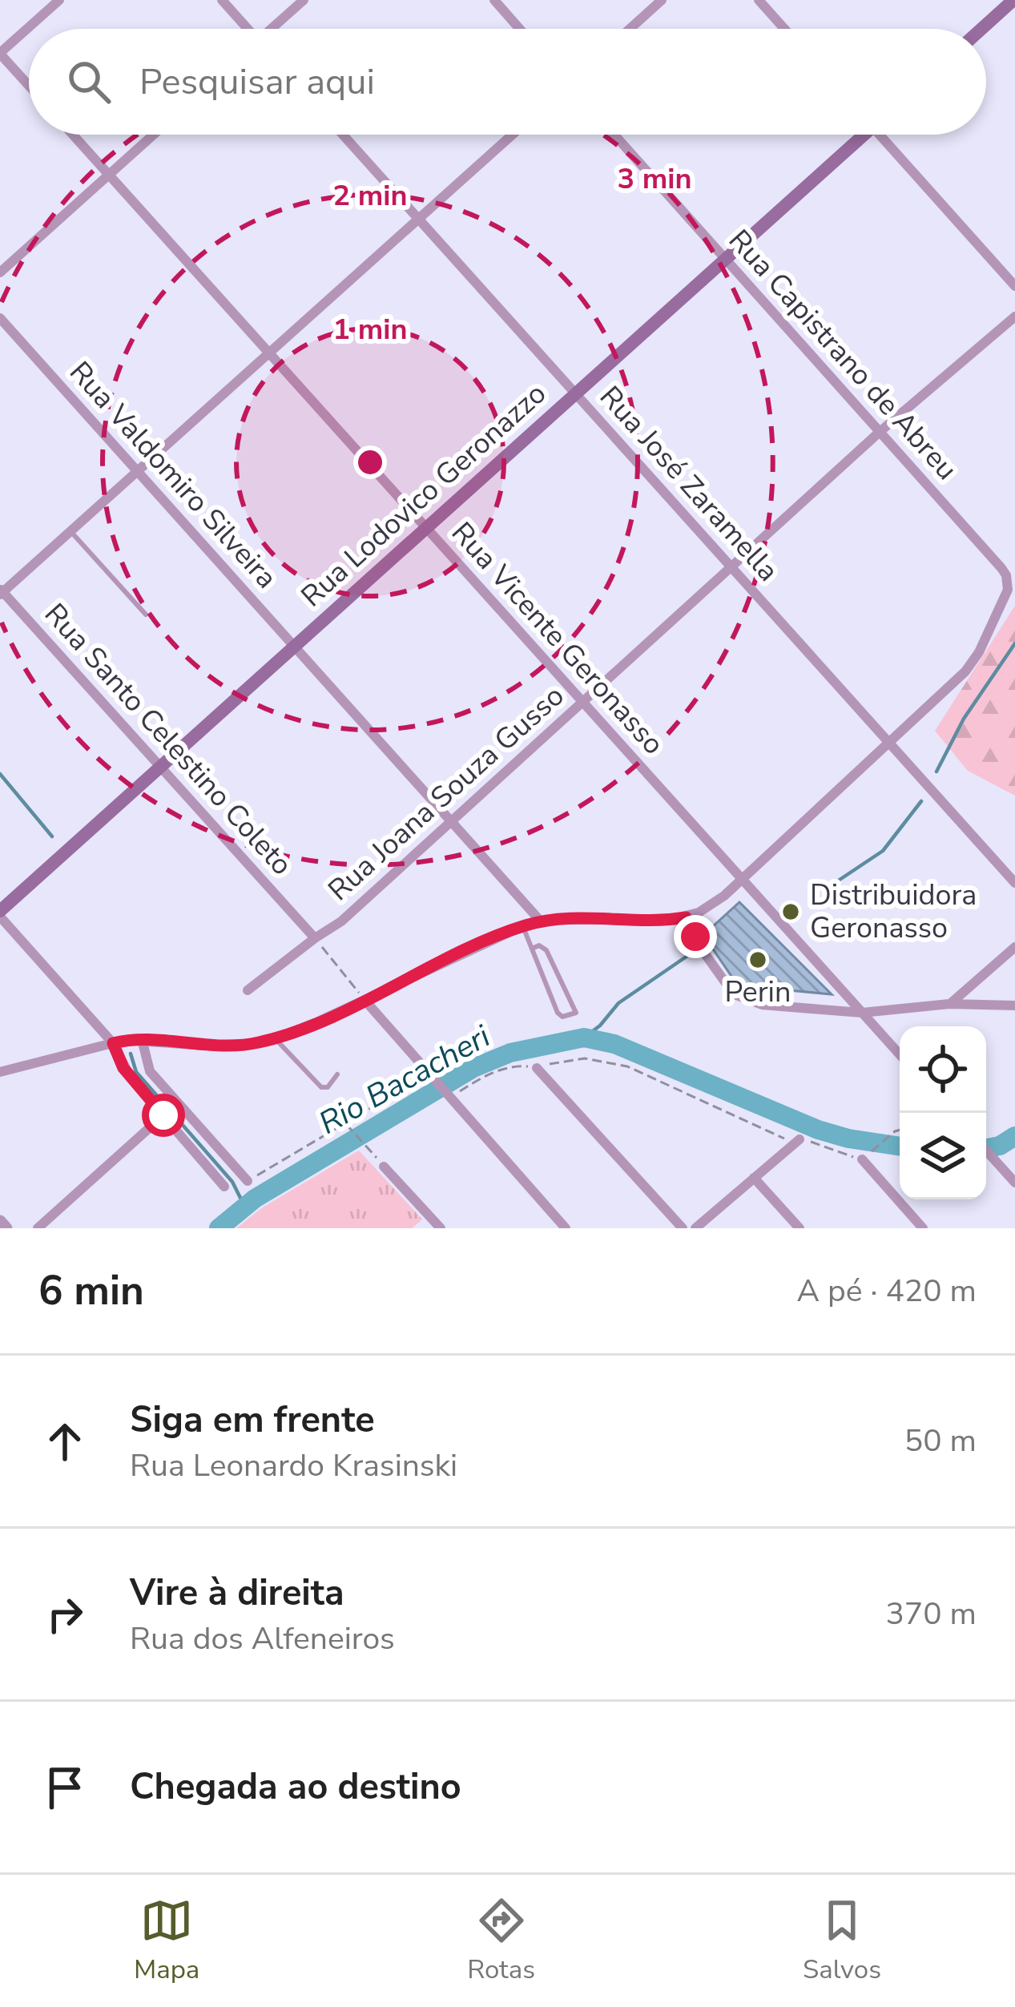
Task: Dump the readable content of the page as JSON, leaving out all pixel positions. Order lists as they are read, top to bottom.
{
  "streets": {
    "main road": ["Rua Lodovico Geronazzo"],
    "street": [
      "Rua Capistrano de Abreu",
      "Rua Valdomiro Silveira",
      "Rua José Zaramella",
      "Rua Vicente Geronasso",
      "Rua Santo Celestino Coleto",
      "Rua Joana Souza Gusso"
    ]
  },
  "crossings": [
    ["Rua Capistrano de Abreu", "Rua José Zaramella"],
    ["Rua Capistrano de Abreu", "Rua Lodovico Geronazzo"],
    ["Rua Capistrano de Abreu", "Rua Joana Souza Gusso"],
    ["Rua Valdomiro Silveira", "Rua Lodovico Geronazzo"],
    ["Rua Valdomiro Silveira", "Rua Joana Souza Gusso"],
    ["Rua José Zaramella", "Rua Lodovico Geronazzo"],
    ["Rua José Zaramella", "Rua Joana Souza Gusso"],
    ["Rua Lodovico Geronazzo", "Rua Vicente Geronasso"],
    ["Rua Lodovico Geronazzo", "Rua Santo Celestino Coleto"],
    ["Rua Vicente Geronasso", "Rua Joana Souza Gusso"],
    ["Rua Santo Celestino Coleto", "Rua Joana Souza Gusso"]
  ],
  "water": ["Rio Bacacheri"],
  "places": ["Distribuidora Geronasso", "Perin"],
  "page": {
    "search": "Pesquisar aqui",
    "heading": ["6 min", "A pé · 420 m"],
    "list": [
      ["Siga em frente", "Rua Leonardo Krasinski", "50 m"],
      ["Vire à direita", "Rua dos Alfeneiros", "370 m"],
      "Chegada ao destino"
    ],
    "nav": ["Mapa", "Rotas", "Salvos"]
  },
  "rings": ["3 min", "2 min", "1 min"]
}
